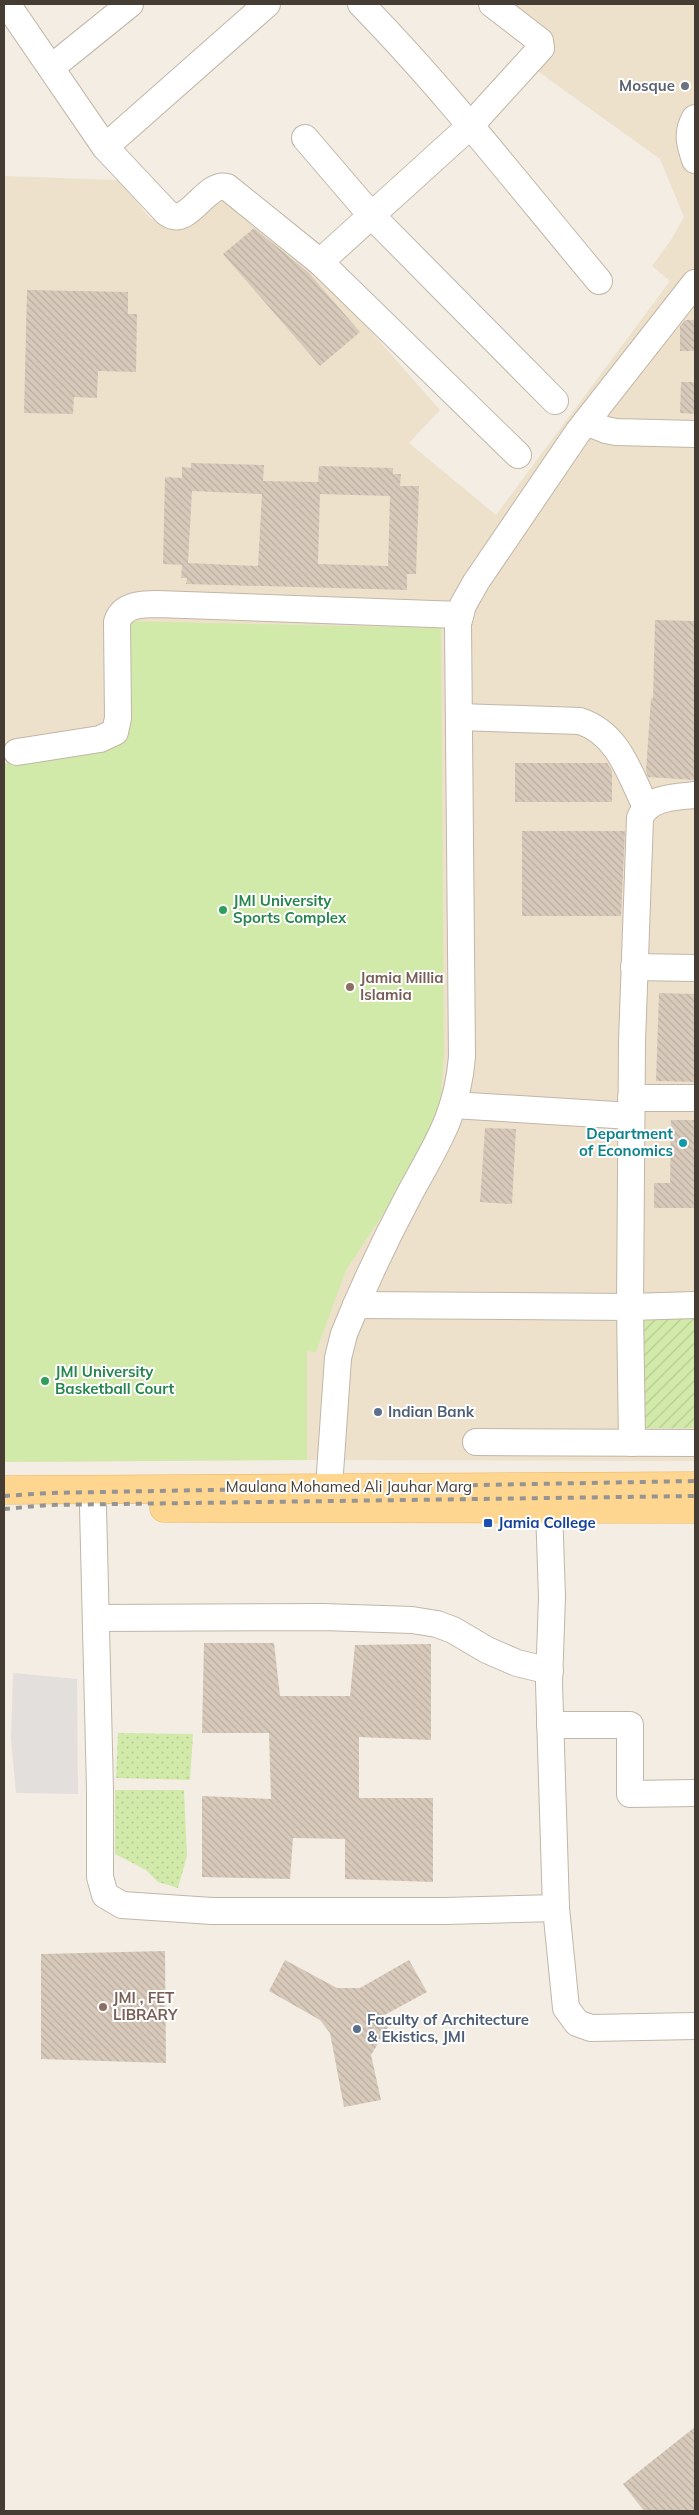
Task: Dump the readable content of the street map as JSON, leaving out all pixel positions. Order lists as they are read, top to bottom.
{
  "streets": {
    "main road": ["Maulana Mohamed Ali Jauhar Marg"]
  },
  "places": {
    "other": [
      "Mosque",
      "JMI University Sports Complex",
      "Jamia Millia Islamia",
      "Department of Economics",
      "JMI University Basketball Court",
      "Indian Bank",
      "JMI , FET LIBRARY",
      "Faculty of Architecture & Ekistics, JMI"
    ],
    "transit": ["Jamia College"]
  }
}
